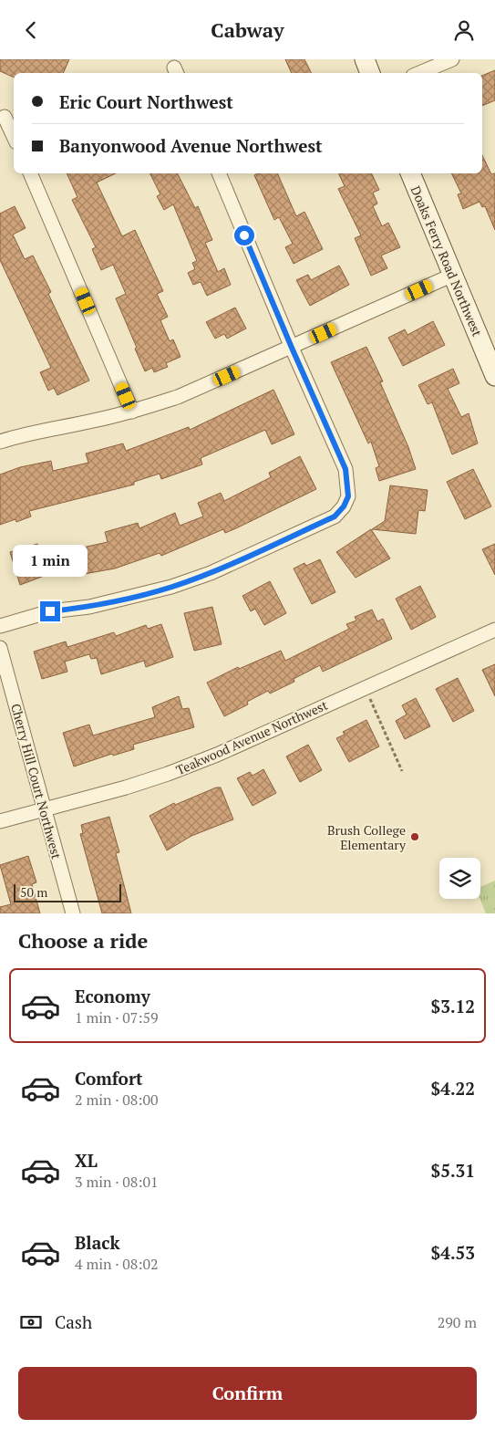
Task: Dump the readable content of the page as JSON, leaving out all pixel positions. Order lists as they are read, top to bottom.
{
  "streets": {
    "main road": ["Doaks Ferry Road Northwest"],
    "street": ["Teakwood Avenue Northwest", "Cherry Hill Court Northwest"]
  },
  "crossings": [
    ["Teakwood Avenue Northwest", "Cherry Hill Court Northwest"]
  ],
  "places": ["Brush College Elementary"],
  "scale_bar": "50 m",
  "page": {
    "header": "Cabway",
    "banner": ["Eric Court Northwest", "Banyonwood Avenue Northwest"],
    "bubble": "1 min",
    "scale": "50 m",
    "heading": "Choose a ride",
    "list": [
      {
        "name": "Economy",
        "note": "1 min · 07:59",
        "value": "$3.12"
      },
      {
        "name": "Comfort",
        "note": "2 min · 08:00",
        "value": "$4.22"
      },
      {
        "name": "XL",
        "note": "3 min · 08:01",
        "value": "$5.31"
      },
      {
        "name": "Black",
        "note": "4 min · 08:02",
        "value": "$4.53"
      }
    ],
    "pay": ["Cash", "290 m"],
    "buttons": "Confirm"
  }
}
